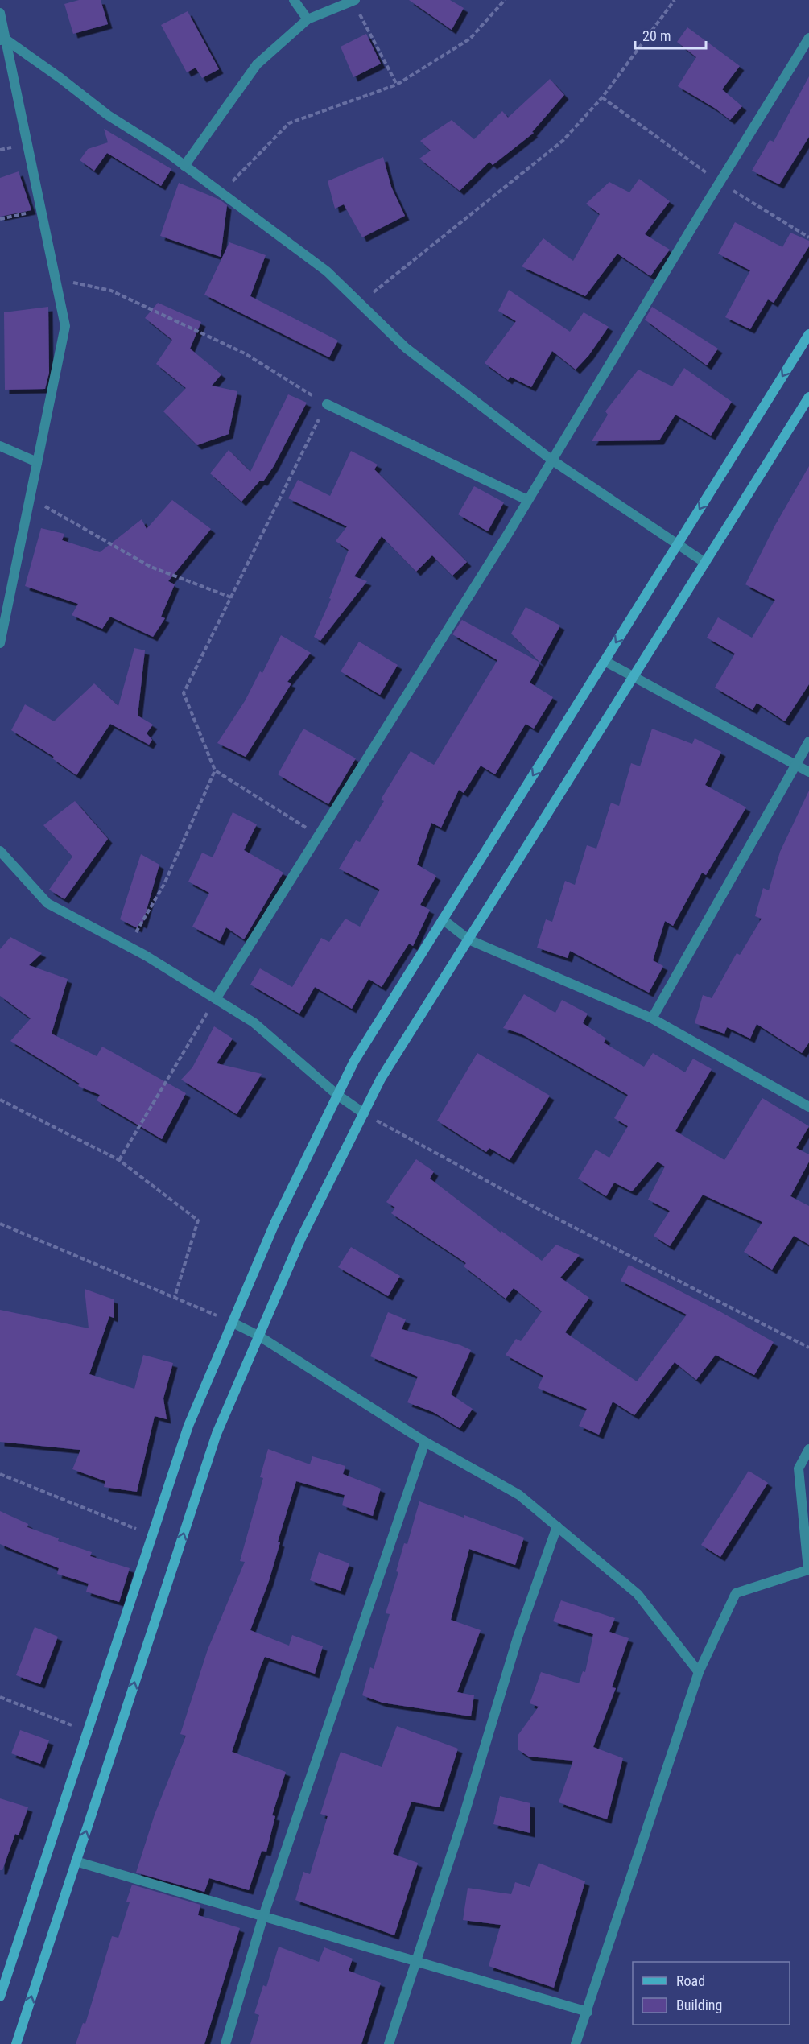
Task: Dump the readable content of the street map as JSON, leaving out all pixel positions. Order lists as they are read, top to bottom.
{
  "legend": ["Road", "Building"],
  "scale_bar": "20 m"
}
